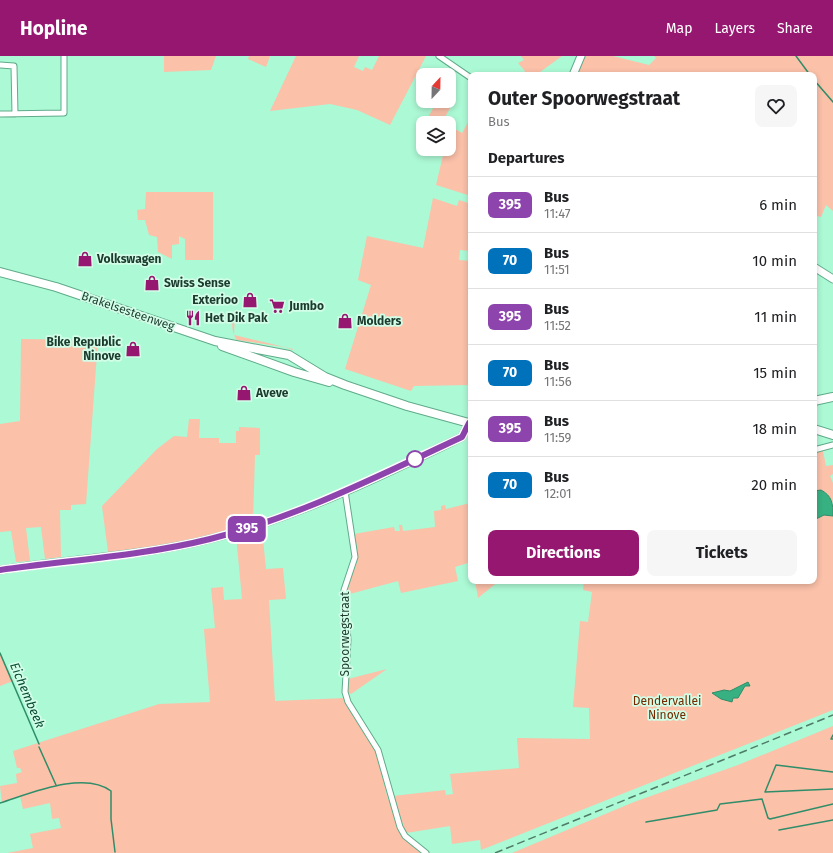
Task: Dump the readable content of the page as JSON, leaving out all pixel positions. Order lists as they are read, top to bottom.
{
  "streets": {
    "main road": ["Brakelsesteenweg"],
    "street": ["Spoorwegstraat"]
  },
  "water": ["Eichembeek"],
  "parks": ["Dendervallei Ninove"],
  "places": {
    "shop": [
      "Volkswagen",
      "Swiss Sense",
      "Exterioo",
      "Molders",
      "Bike Republic Ninove",
      "Aveve"
    ],
    "supermarket": ["Jumbo"],
    "restaurant": ["Het Dik Pak"]
  },
  "lines": ["bus line 395"],
  "north": "top",
  "page": {
    "header": "Hopline",
    "nav": ["Map", "Layers", "Share"],
    "on_map": "395",
    "heading": [
      ["Outer Spoorwegstraat", "Bus"],
      "Departures"
    ],
    "list": [
      {
        "mark": "395",
        "name": "Bus",
        "note": "11:47",
        "value": "6 min"
      },
      {
        "mark": "70",
        "name": "Bus",
        "note": "11:51",
        "value": "10 min"
      },
      {
        "mark": "395",
        "name": "Bus",
        "note": "11:52",
        "value": "11 min"
      },
      {
        "mark": "70",
        "name": "Bus",
        "note": "11:56",
        "value": "15 min"
      },
      {
        "mark": "395",
        "name": "Bus",
        "note": "11:59",
        "value": "18 min"
      },
      {
        "mark": "70",
        "name": "Bus",
        "note": "12:01",
        "value": "20 min"
      }
    ],
    "buttons": ["Directions", "Tickets"]
  }
}
